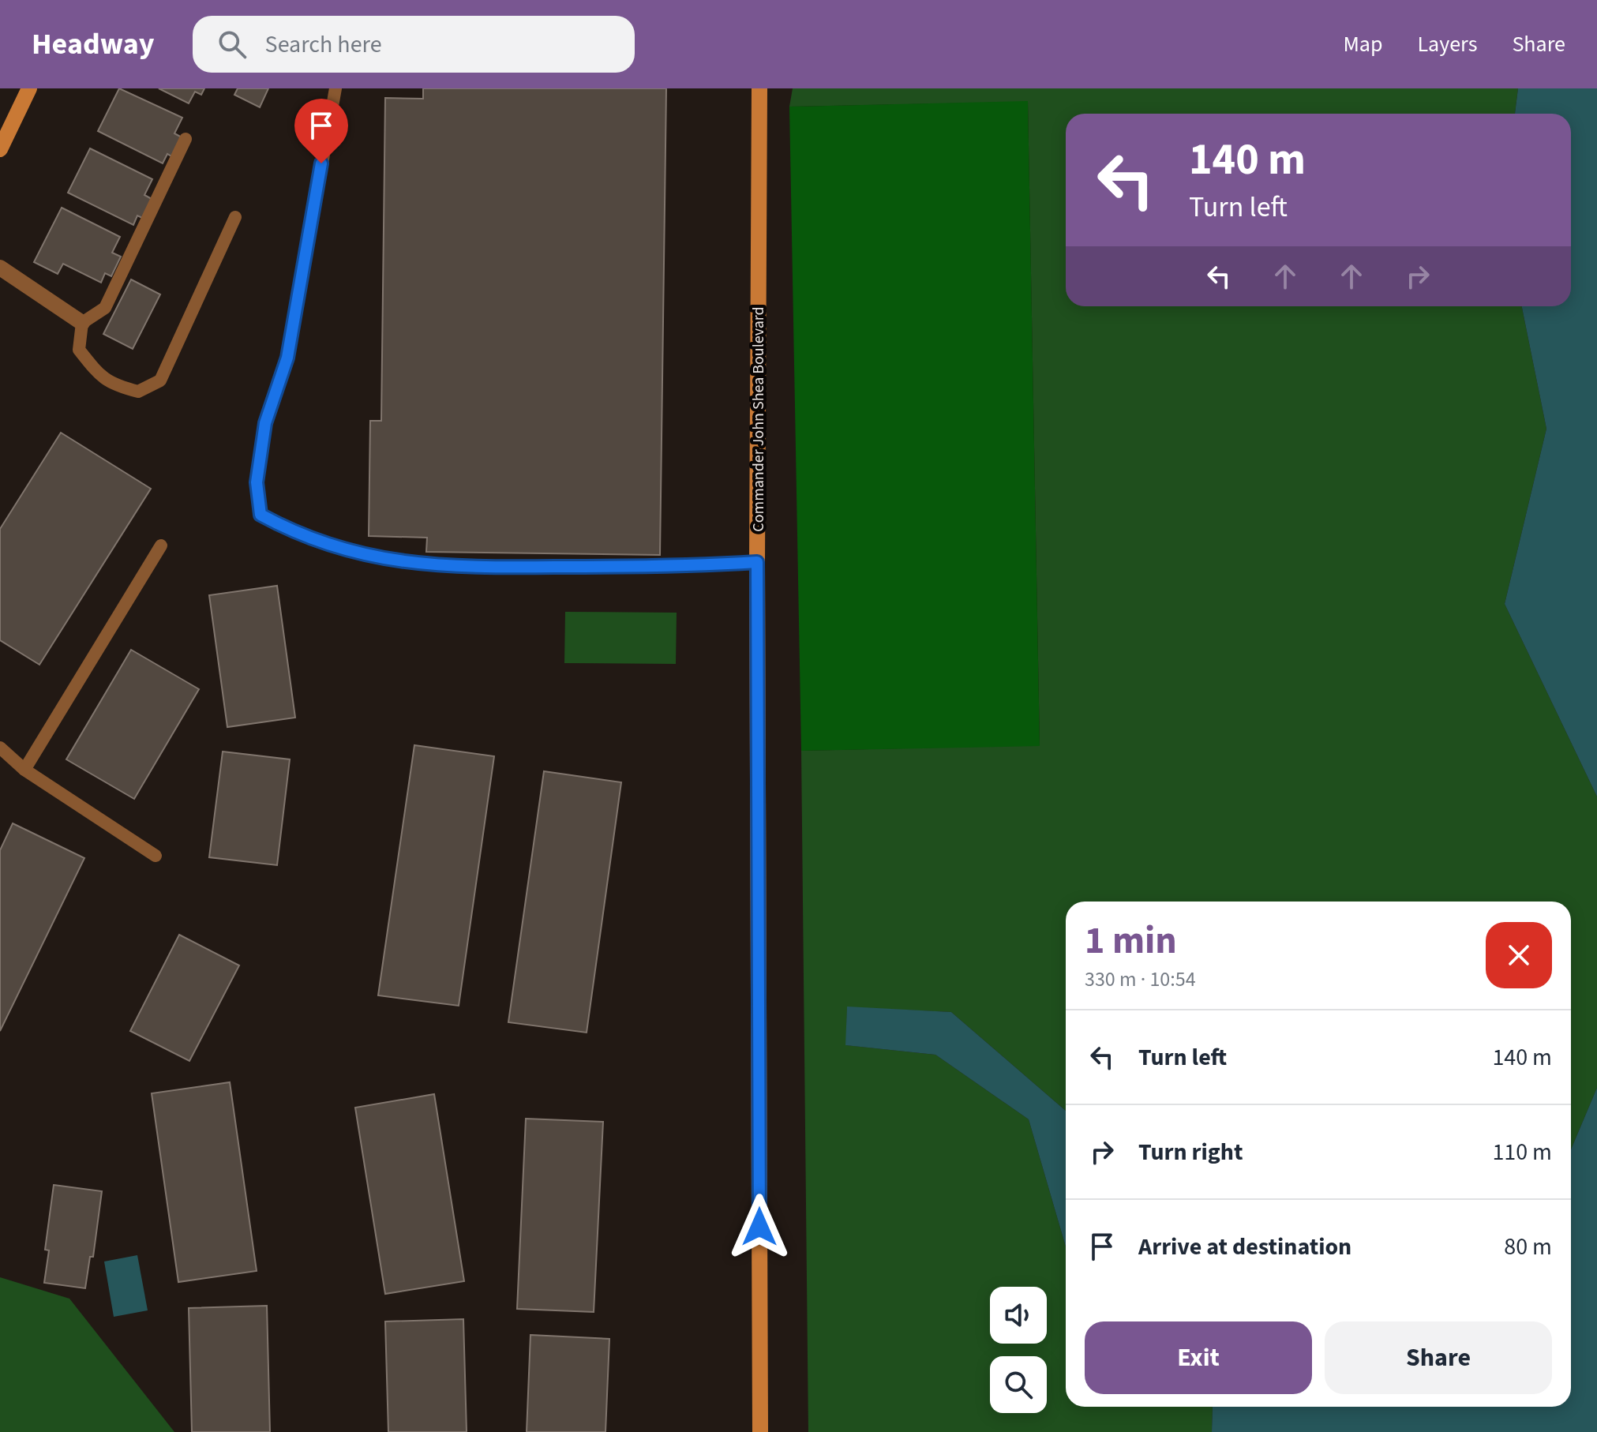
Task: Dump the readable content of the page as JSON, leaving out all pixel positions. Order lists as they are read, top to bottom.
{
  "streets": {
    "street": ["Commander John Shea Boulevard"]
  },
  "page": {
    "header": "Headway",
    "search": "Search here",
    "nav": ["Map", "Layers", "Share"],
    "turn": ["140 m", "Turn left"],
    "heading": ["1 min", "330 m · 10:54"],
    "list": [
      {
        "name": "Turn left",
        "value": "140 m"
      },
      {
        "name": "Turn right",
        "value": "110 m"
      },
      {
        "name": "Arrive at destination",
        "value": "80 m"
      }
    ],
    "buttons": ["Exit", "Share"]
  }
}
